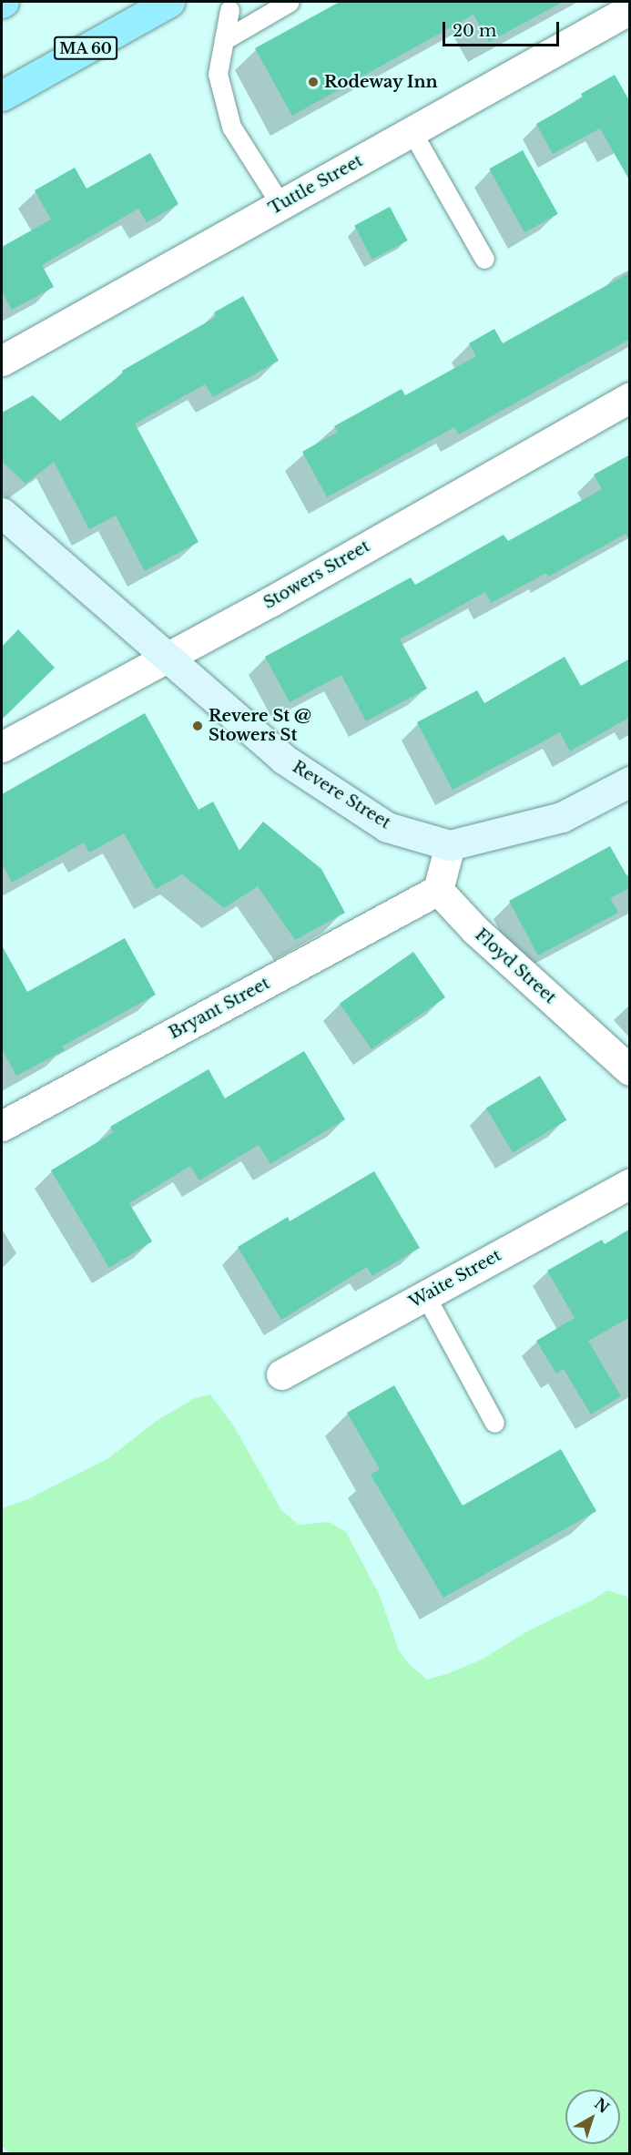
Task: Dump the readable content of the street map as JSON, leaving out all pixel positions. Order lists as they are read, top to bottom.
{
  "streets": {
    "highway": ["MA 60"],
    "main road": ["Revere Street"],
    "street": [
      "Tuttle Street",
      "Stowers Street",
      "Floyd Street",
      "Bryant Street",
      "Waite Street"
    ]
  },
  "crossings": [
    ["Stowers Street", "Revere Street"],
    ["Floyd Street", "Bryant Street"]
  ],
  "places": ["Rodeway Inn", "Revere St @ Stowers St"],
  "scale_bar": "20 m",
  "north": "top right"
}
